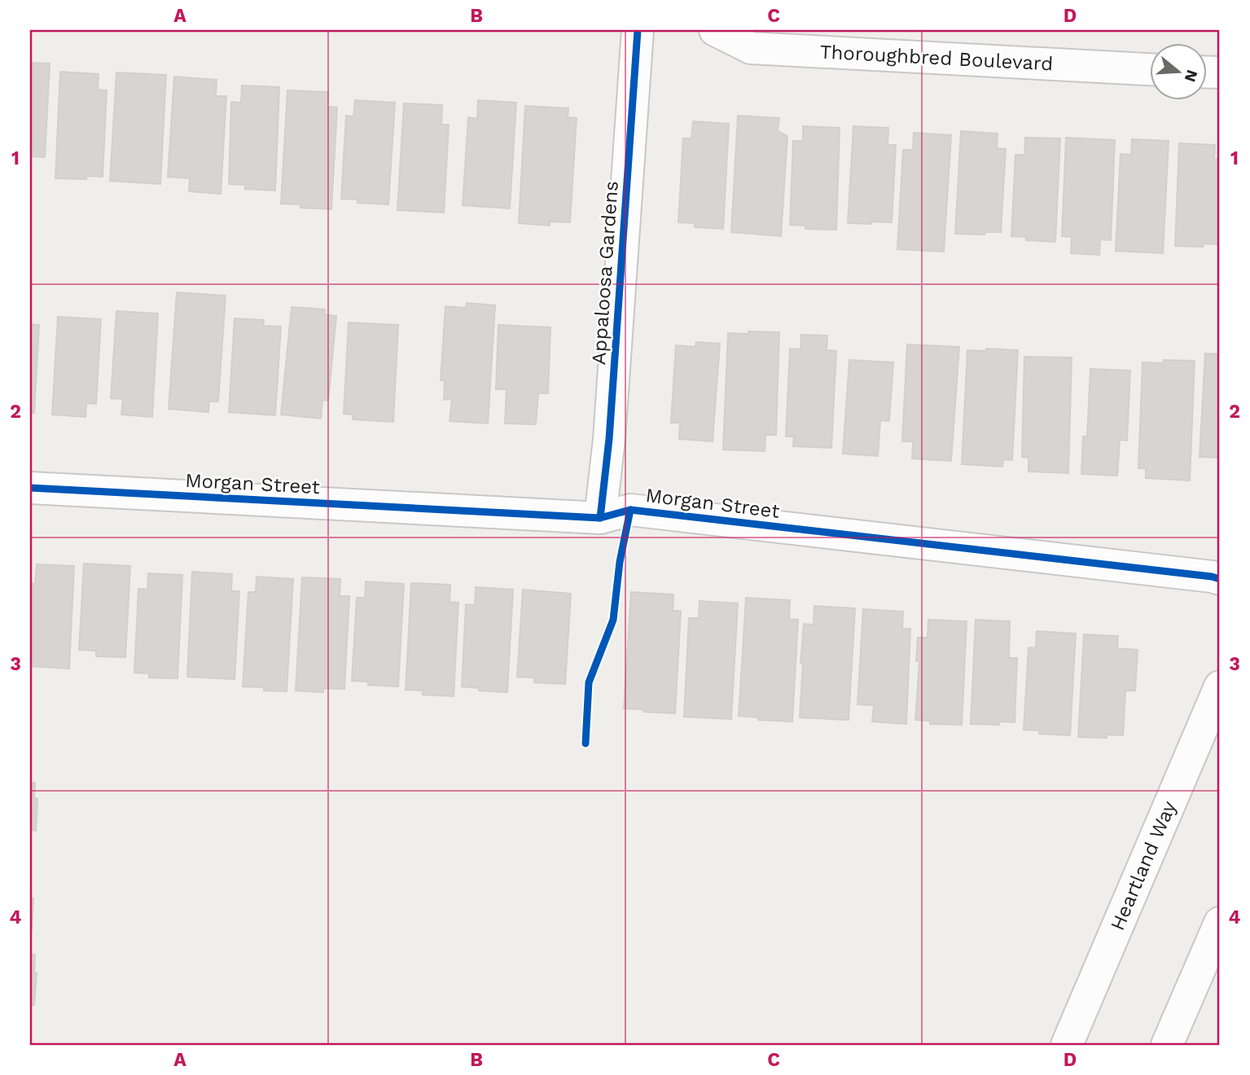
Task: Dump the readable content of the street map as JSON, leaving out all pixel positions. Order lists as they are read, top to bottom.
{
  "streets": {
    "street": [
      "Thoroughbred Boulevard",
      "Appaloosa Gardens",
      "Morgan Street",
      "Heartland Way"
    ]
  },
  "crossings": [
    ["Appaloosa Gardens", "Morgan Street"]
  ],
  "north": "right",
  "grid": {
    "columns": [
      "A",
      "B",
      "C",
      "D"
    ],
    "rows": [
      "1",
      "2",
      "3",
      "4"
    ]
  }
}
